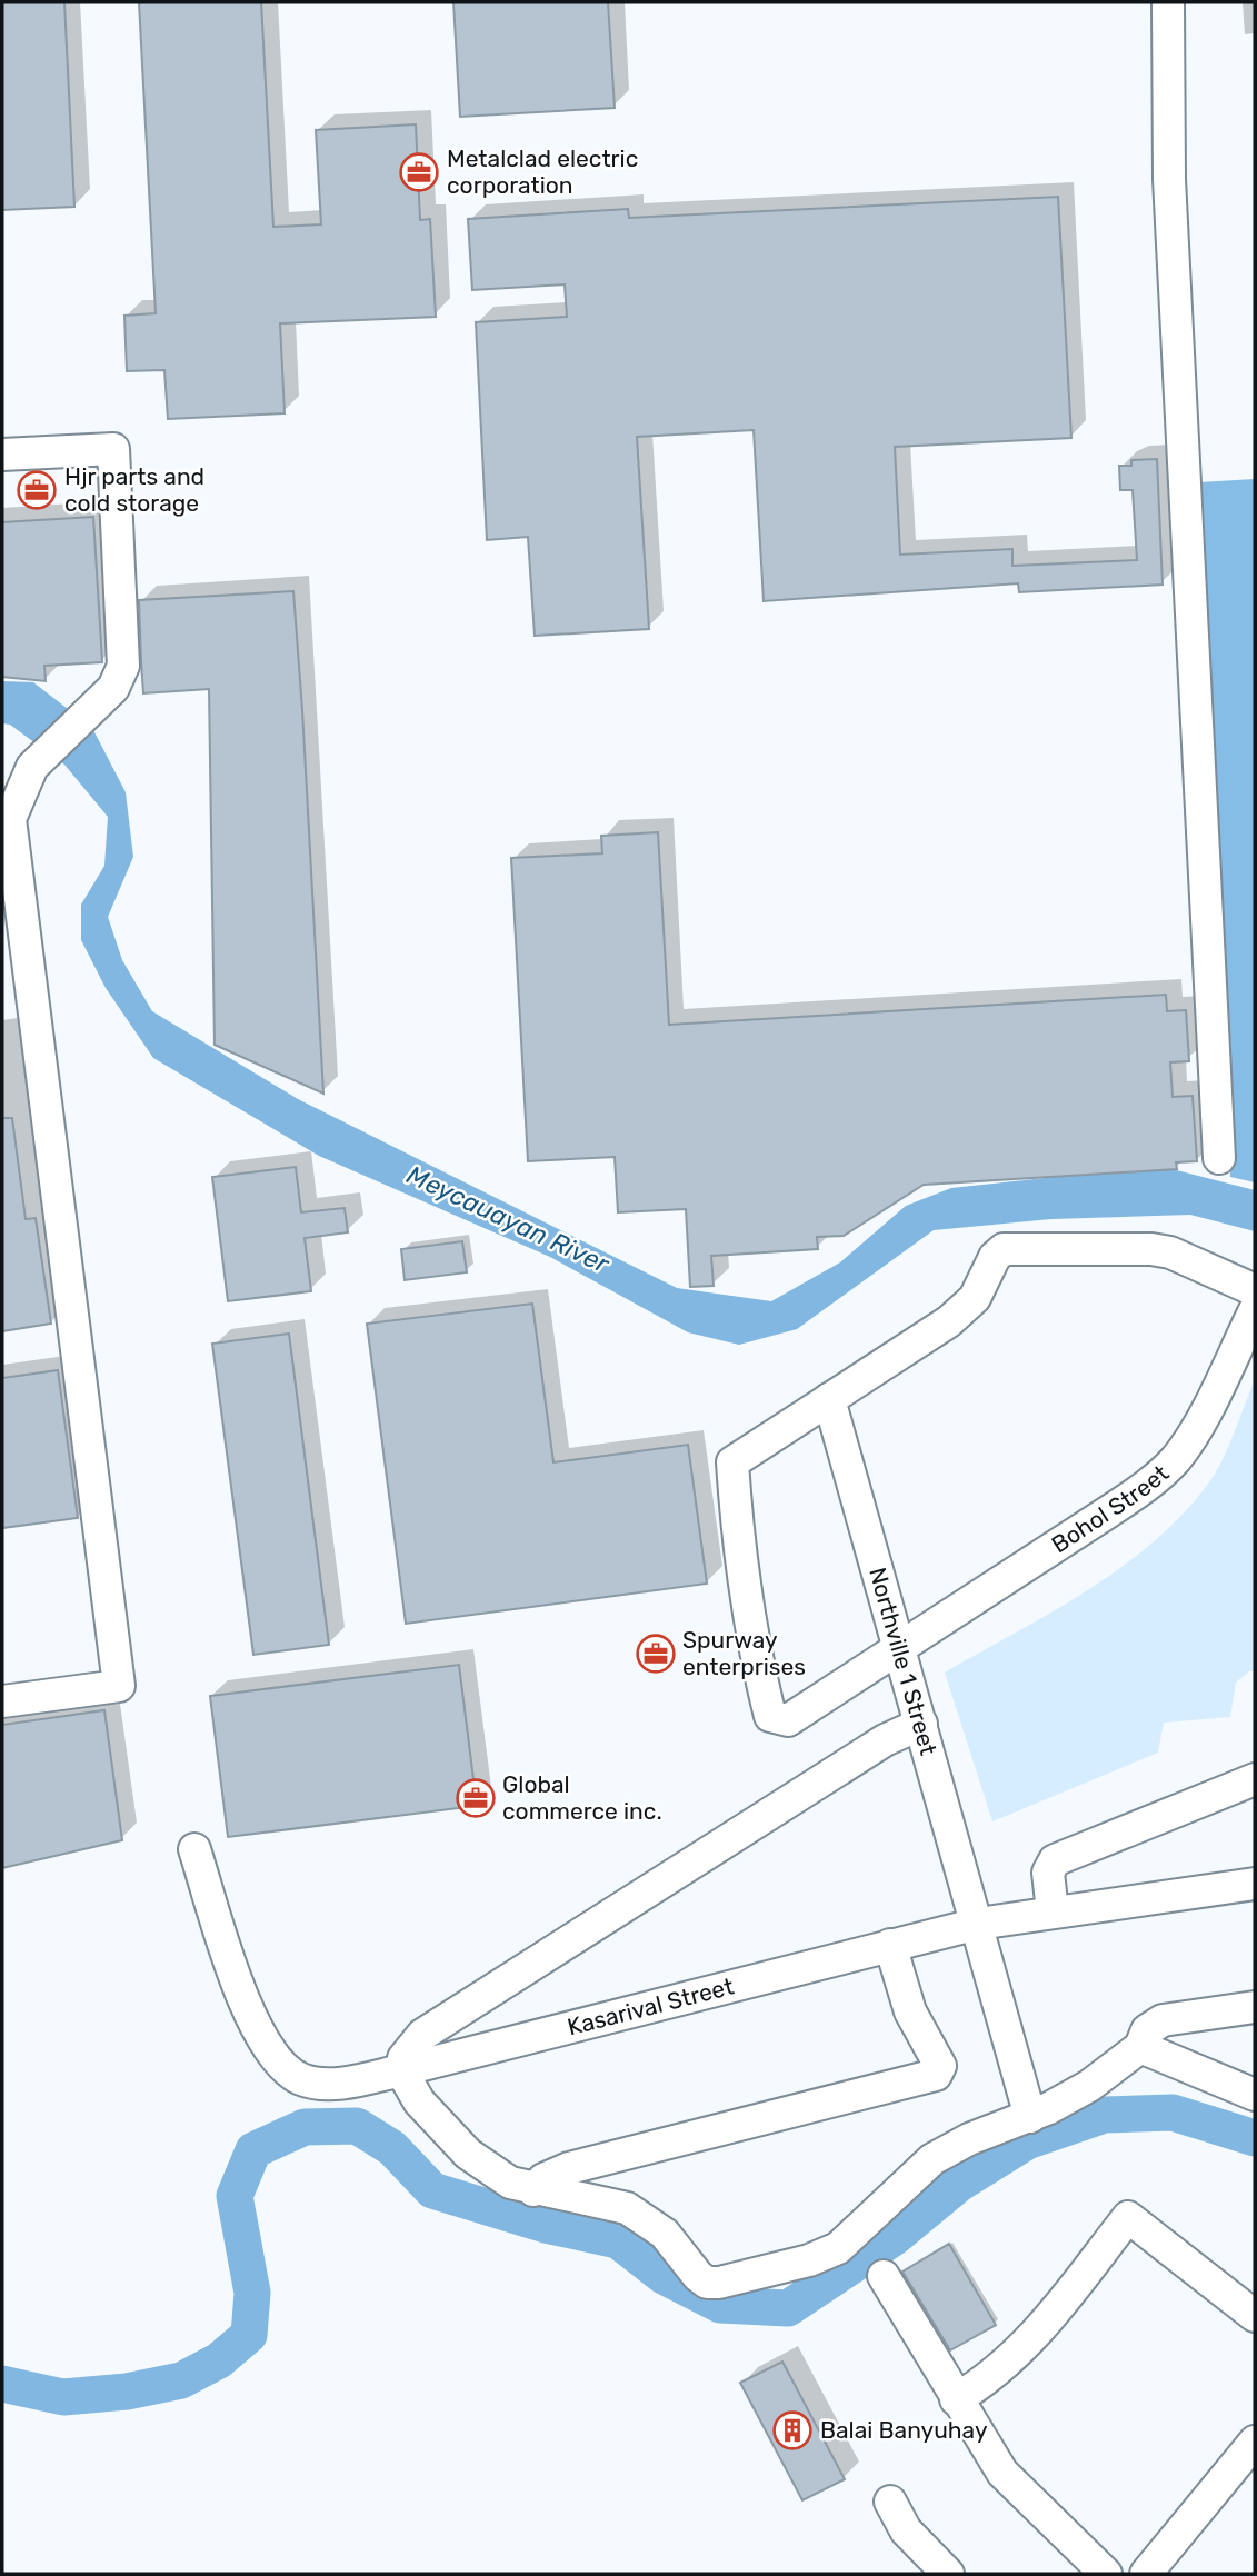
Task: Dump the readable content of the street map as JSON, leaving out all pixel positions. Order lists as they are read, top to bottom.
{
  "streets": {
    "street": ["Bohol Street", "Northville 1 Street", "Kasarival Street"]
  },
  "crossings": [
    ["Bohol Street", "Northville 1 Street"],
    ["Northville 1 Street", "Kasarival Street"]
  ],
  "water": ["Meycauayan River"],
  "places": {
    "office": [
      "Metalclad electric corporation",
      "Hjr parts and cold storage",
      "Spurway enterprises",
      "Global commerce inc."
    ],
    "building": ["Balai Banyuhay"]
  }
}
